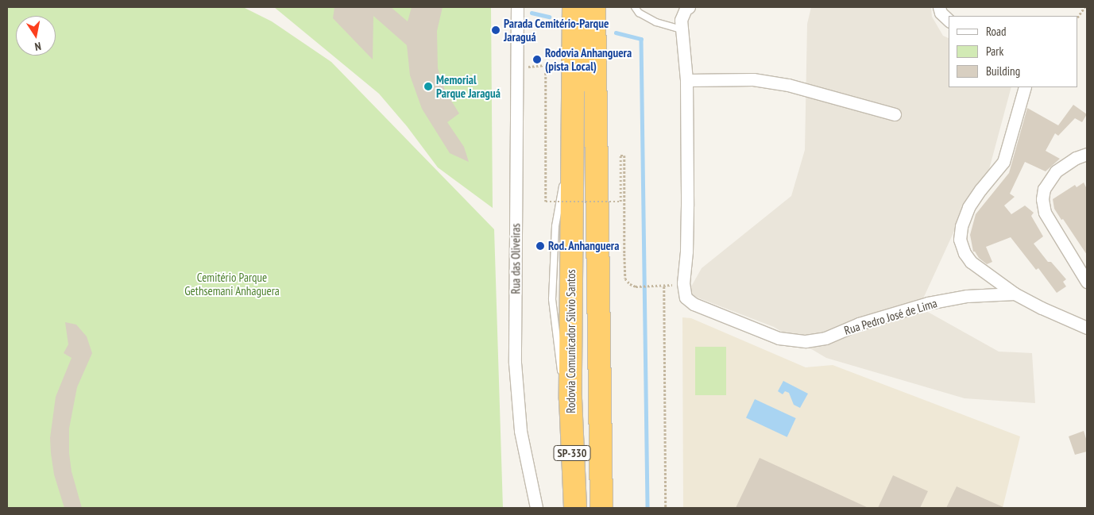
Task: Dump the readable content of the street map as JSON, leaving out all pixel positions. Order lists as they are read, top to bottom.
{
  "streets": {
    "highway": ["Rodovia Comunicador Silvio Santos", "SP-330"],
    "street": ["Rua das Oliveiras", "Rua Pedro José de Lima"]
  },
  "parks": ["Cemitério Parque Gethsemani Anhaguera"],
  "places": [
    "Parada Cemitério-Parque Jaraguá",
    "Rodovia Anhanguera (pista Local)",
    "Memorial Parque Jaraguá",
    "Rod. Anhanguera"
  ],
  "legend": ["Road", "Park", "Building"],
  "north": "bottom"
}
